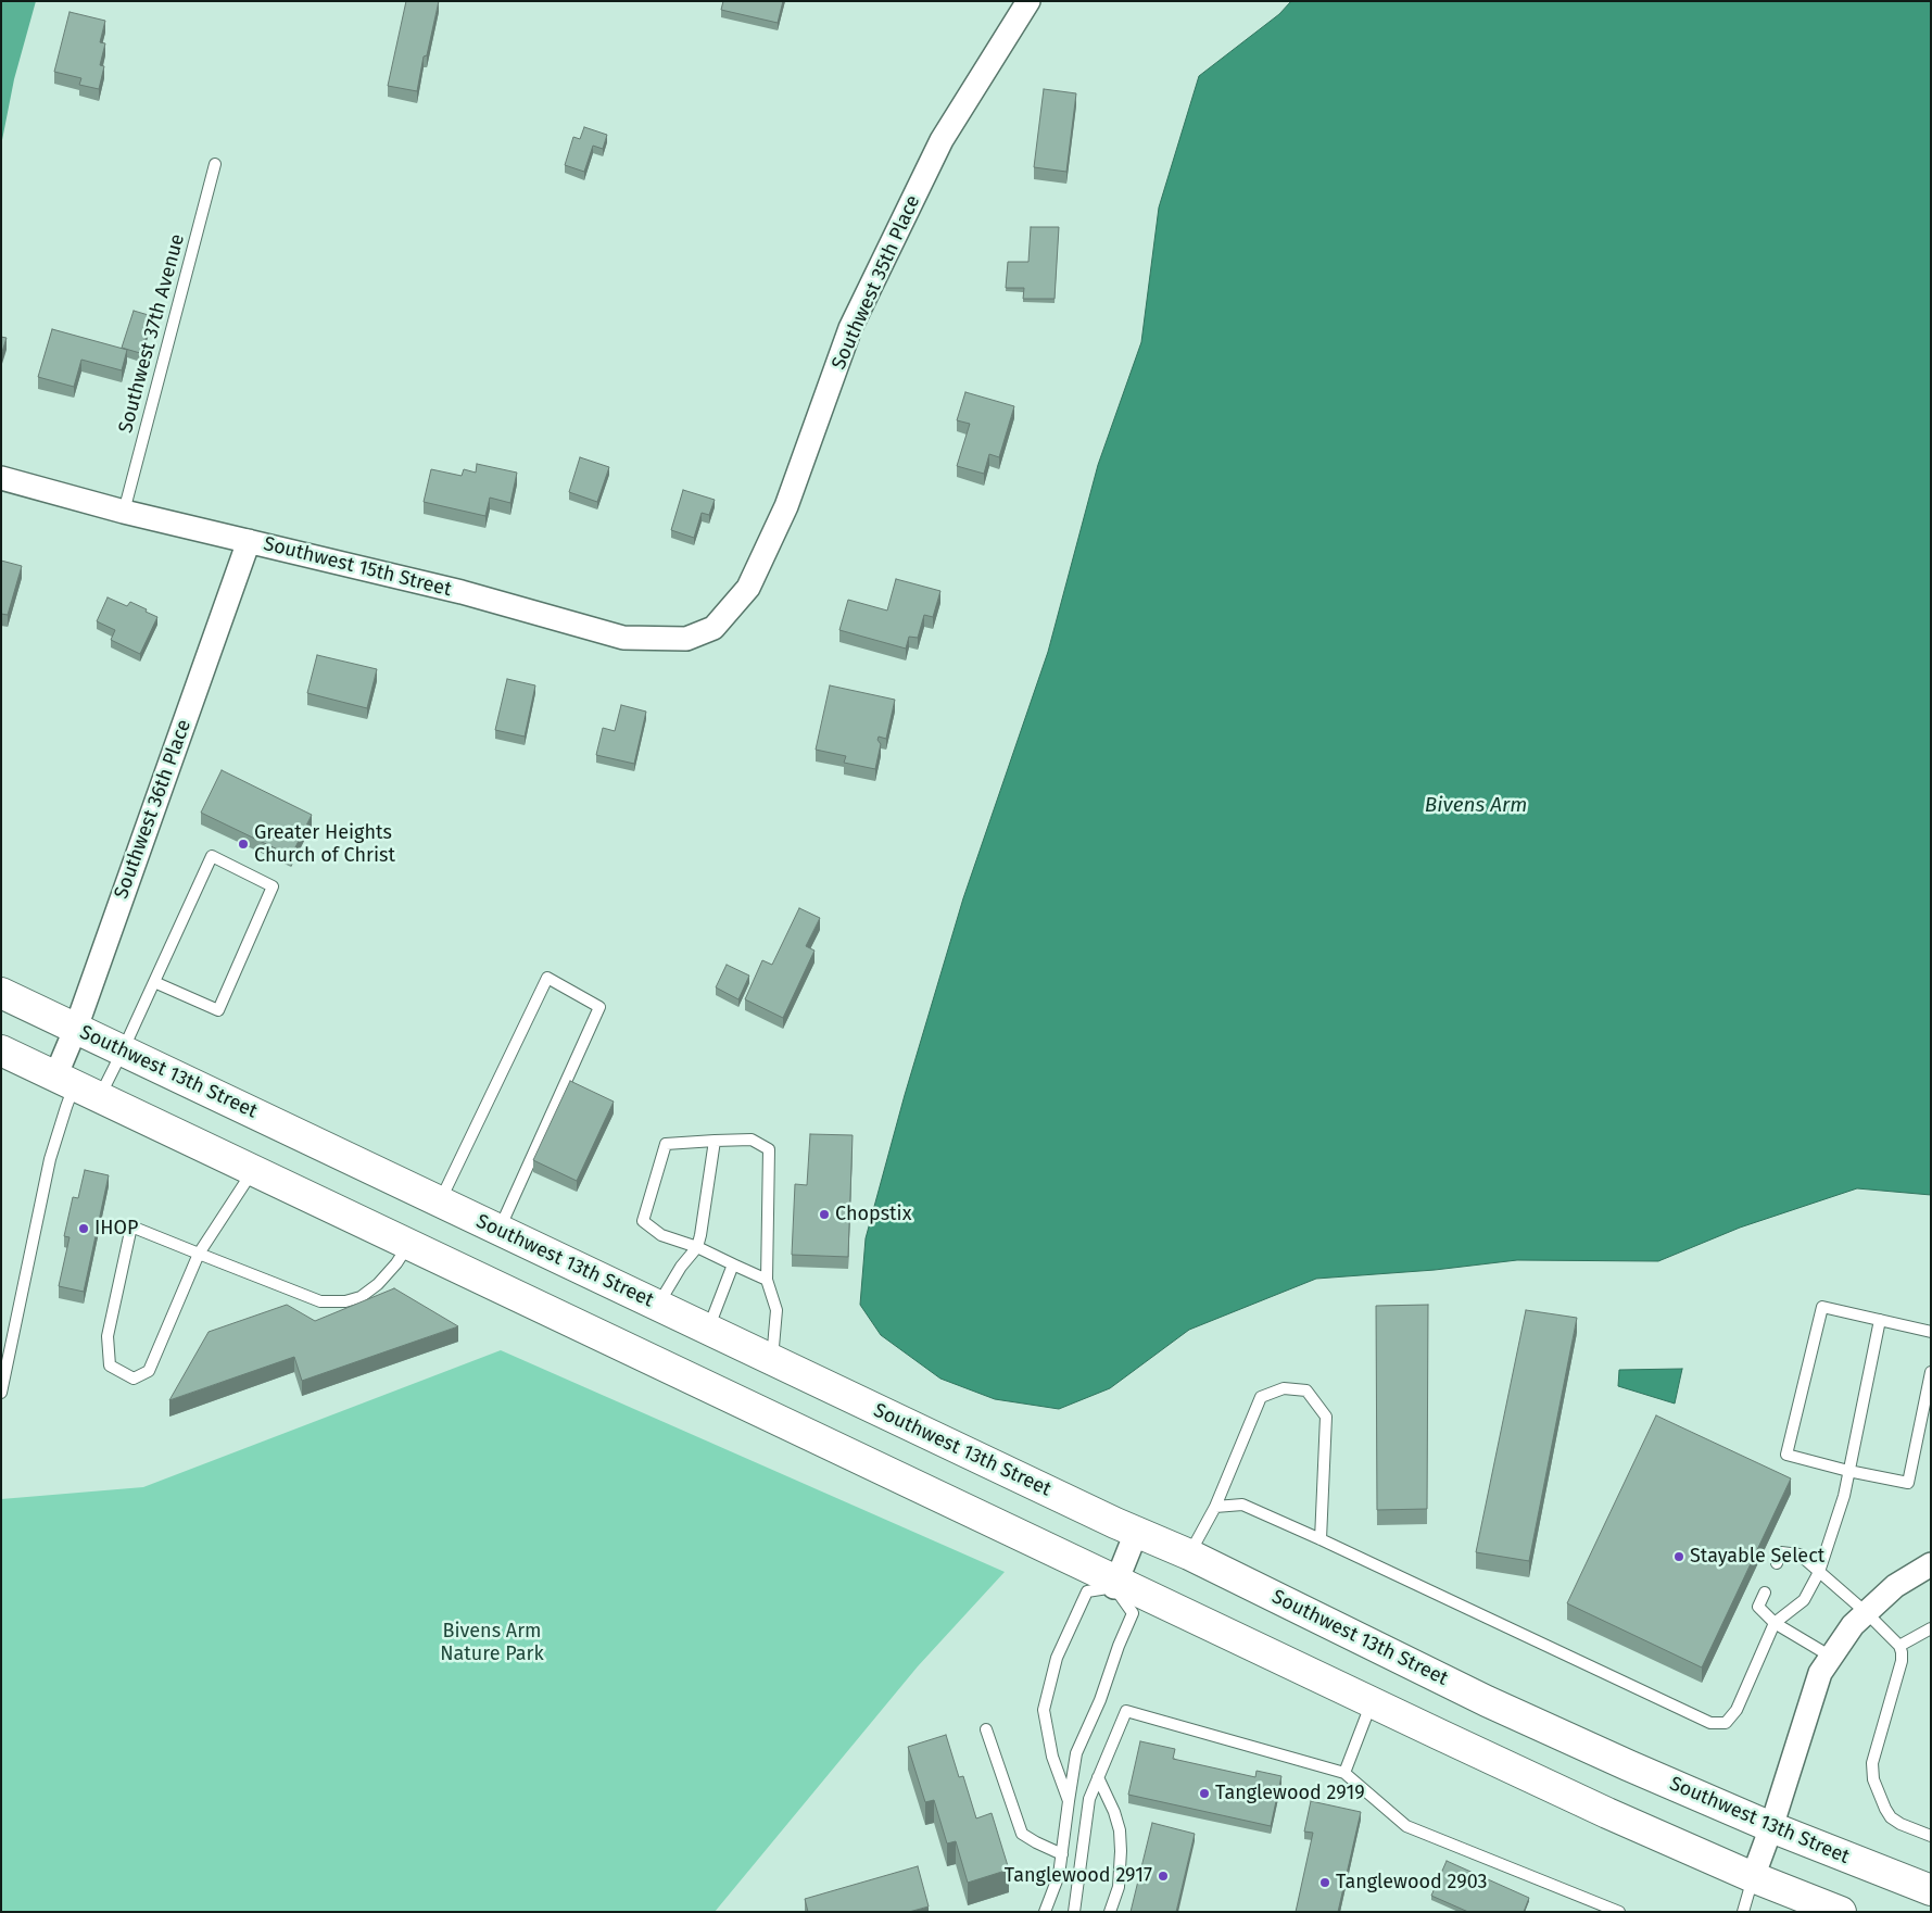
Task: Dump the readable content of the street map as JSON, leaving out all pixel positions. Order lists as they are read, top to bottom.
{
  "streets": {
    "main road": ["Southwest 13th Street"],
    "street": ["Southwest 35th Place", "Southwest 15th Street", "Southwest 36th Place"],
    "lane": ["Southwest 37th Avenue"]
  },
  "crossings": [
    ["Southwest 35th Place", "Southwest 15th Street"],
    ["Southwest 37th Avenue", "Southwest 15th Street"],
    ["Southwest 15th Street", "Southwest 36th Place"],
    ["Southwest 36th Place", "Southwest 13th Street"]
  ],
  "water": ["Bivens Arm"],
  "parks": ["Bivens Arm Nature Park"],
  "places": [
    "Greater Heights Church of Christ",
    "Chopstix",
    "IHOP",
    "Stayable Select",
    "Tanglewood 2919",
    "Tanglewood 2917",
    "Tanglewood 2903"
  ]
}
